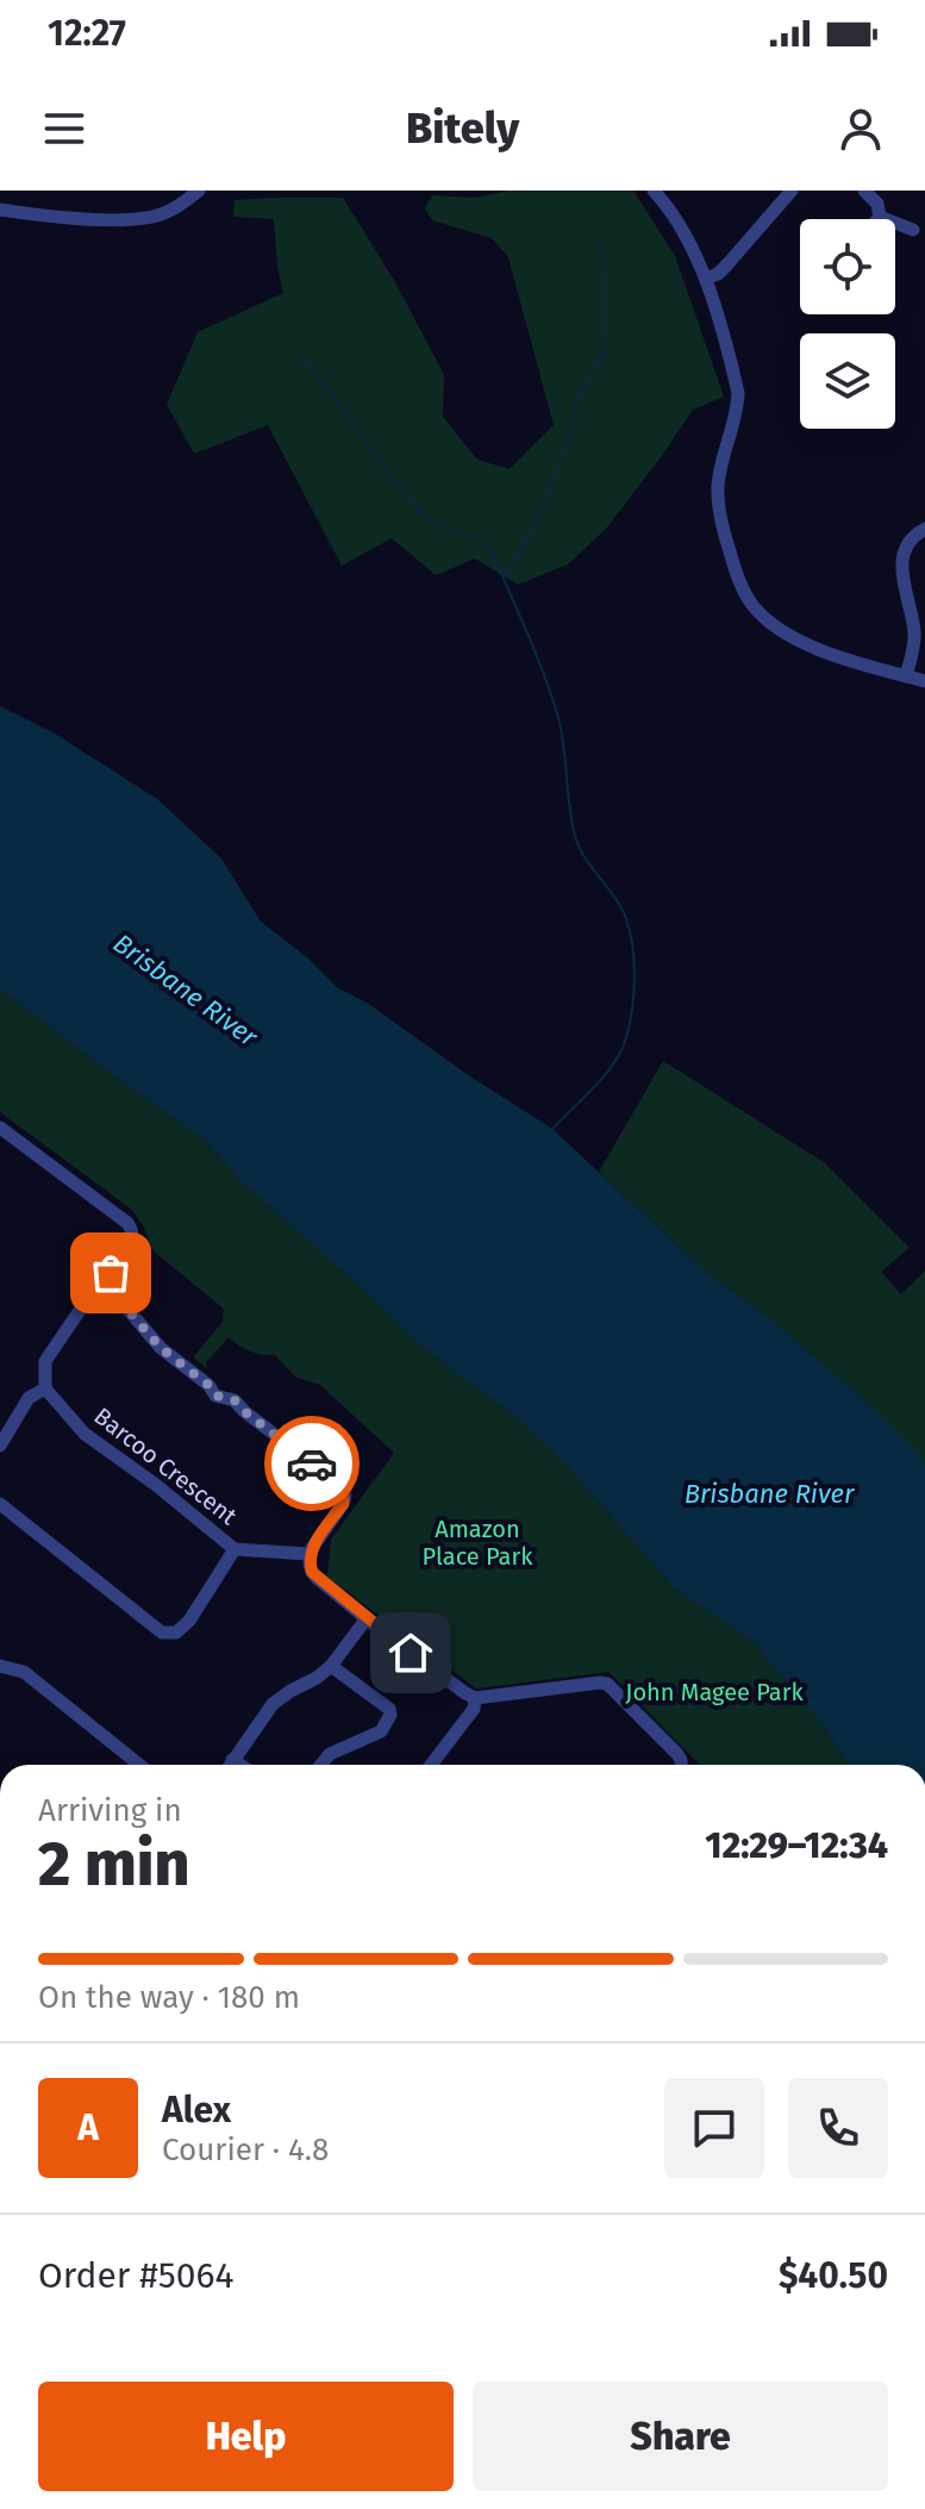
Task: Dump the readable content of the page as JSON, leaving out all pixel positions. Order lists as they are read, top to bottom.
{
  "streets": {
    "street": ["Barcoo Crescent"]
  },
  "water": ["Brisbane River"],
  "parks": ["Amazon Place Park", "John Magee Park"],
  "page": {
    "status": "12:27",
    "header": "Bitely",
    "heading": ["2 min", "Arriving in", "12:29–12:34"],
    "panel": [
      "Alex",
      "Courier · 4.8",
      "Order #5064",
      "$40.50"
    ],
    "bar": "On the way · 180 m",
    "round": "A",
    "buttons": ["Help", "Share"]
  }
}
